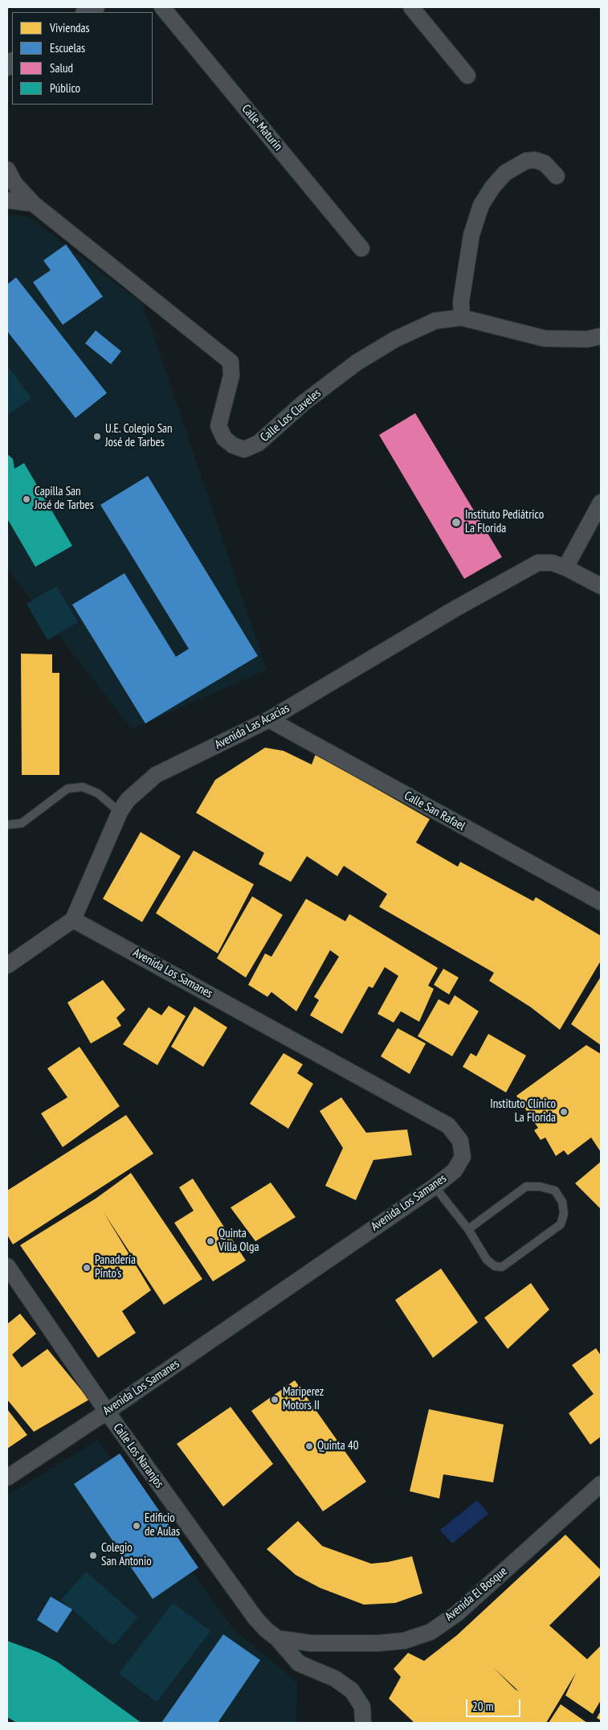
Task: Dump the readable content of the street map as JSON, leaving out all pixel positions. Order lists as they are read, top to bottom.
{
  "streets": {
    "street": [
      "Calle Maturín",
      "Calle Los Claveles",
      "Avenida Las Acacias",
      "Calle San Rafael",
      "Avenida Los Samanes",
      "Calle Los Naranjos",
      "Avenida El Bosque"
    ]
  },
  "crossings": [
    ["Avenida Las Acacias", "Calle San Rafael"],
    ["Avenida Las Acacias", "Avenida Los Samanes"],
    ["Avenida Los Samanes", "Calle Los Naranjos"],
    ["Calle Los Naranjos", "Avenida El Bosque"]
  ],
  "places": [
    "U.E. Colegio San José de Tarbes",
    "Capilla San José de Tarbes",
    "Instituto Pediátrico La Florida",
    "Instituto Clínico La Florida",
    "Quinta Villa Olga",
    "Panadería Pinto's",
    "Mariperez Motors II",
    "Quinta 40",
    "Edificio de Aulas",
    "Colegio San Antonio"
  ],
  "legend": [
    "Viviendas",
    "Escuelas",
    "Salud",
    "Público"
  ],
  "scale_bar": "20 m"
}
